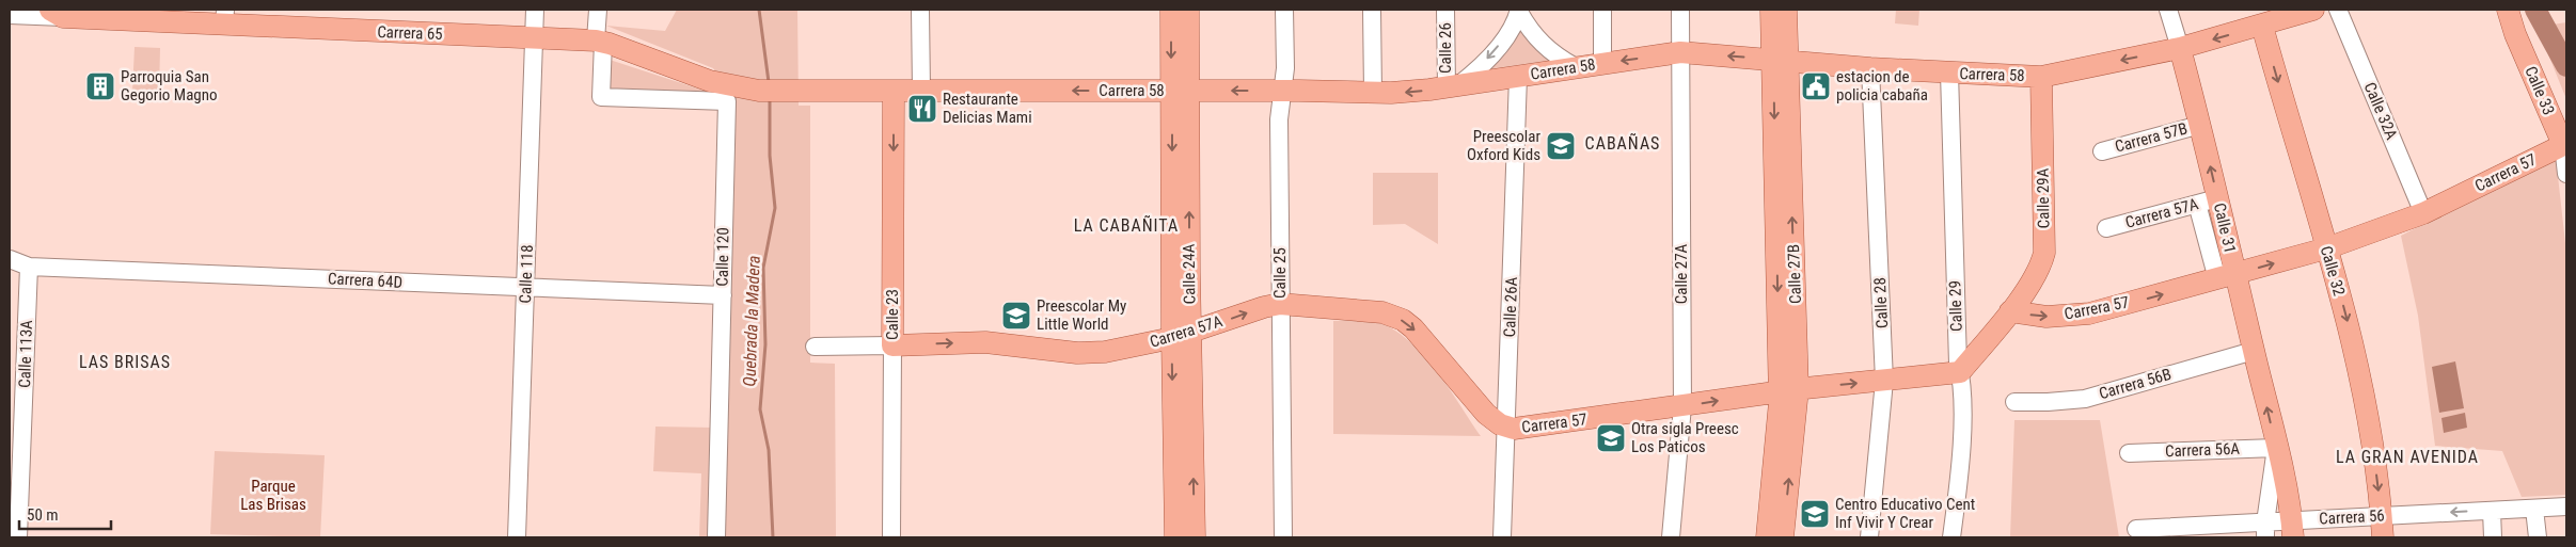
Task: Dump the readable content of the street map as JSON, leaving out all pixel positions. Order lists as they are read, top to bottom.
{
  "streets": {
    "main road": [
      "Carrera 65",
      "Carrera 58",
      "Calle 33",
      "Carrera 57",
      "Calle 29A",
      "Carrera 57A",
      "Calle 31",
      "Calle 32",
      "Calle 24A",
      "Calle 27B",
      "Calle 23"
    ],
    "street": [
      "Calle 26",
      "Calle 32A",
      "Carrera 57B",
      "Calle 120",
      "Calle 25",
      "Calle 118",
      "Calle 27A",
      "Carrera 64D",
      "Calle 28",
      "Calle 29",
      "Calle 26A",
      "Calle 113A",
      "Carrera 56B",
      "Carrera 56A",
      "Carrera 56"
    ]
  },
  "crossings": [
    ["Carrera 65", "Carrera 58"],
    ["Carrera 65", "Calle 120"],
    ["Carrera 65", "Calle 118"],
    ["Calle 26", "Carrera 58"],
    ["Carrera 58", "Calle 29A"],
    ["Carrera 58", "Calle 31"],
    ["Carrera 58", "Calle 32"],
    ["Carrera 58", "Calle 25"],
    ["Carrera 58", "Calle 24A"],
    ["Carrera 58", "Calle 27A"],
    ["Carrera 58", "Calle 27B"],
    ["Carrera 58", "Calle 28"],
    ["Carrera 58", "Calle 29"],
    ["Carrera 58", "Calle 26A"],
    ["Carrera 58", "Calle 23"],
    ["Calle 33", "Carrera 57"],
    ["Calle 32A", "Carrera 57"],
    ["Carrera 57B", "Calle 31"],
    ["Carrera 57", "Calle 29A"],
    ["Carrera 57", "Carrera 57A"],
    ["Carrera 57", "Calle 31"],
    ["Carrera 57", "Calle 32"],
    ["Carrera 57", "Calle 27A"],
    ["Carrera 57", "Calle 27B"],
    ["Carrera 57", "Calle 28"],
    ["Carrera 57", "Calle 29"],
    ["Carrera 57", "Calle 26A"],
    ["Carrera 57A", "Calle 31"],
    ["Carrera 57A", "Calle 25"],
    ["Carrera 57A", "Calle 24A"],
    ["Carrera 57A", "Calle 26A"],
    ["Carrera 57A", "Calle 23"],
    ["Calle 31", "Carrera 56B"],
    ["Calle 31", "Carrera 56A"],
    ["Calle 31", "Carrera 56"],
    ["Calle 120", "Carrera 64D"],
    ["Calle 32", "Carrera 56"],
    ["Calle 118", "Carrera 64D"],
    ["Carrera 64D", "Calle 113A"]
  ],
  "one_way": [
    "Carrera 58",
    "Carrera 57",
    "Carrera 57A",
    "Calle 32",
    "Calle 23"
  ],
  "districts": [
    "CABAÑAS",
    "LA CABAÑITA",
    "LAS BRISAS",
    "LA GRAN AVENIDA"
  ],
  "water": ["Quebrada la Madera"],
  "parks": ["Parque Las Brisas"],
  "places": {
    "building": ["Parroquia San Gegorio Magno"],
    "public building": ["estacion de policia cabaña"],
    "restaurant": ["Restaurante Delicias Mami"],
    "school or university": [
      "Preescolar Oxford Kids",
      "Preescolar My Little World",
      "Otra sigla Preesc Los Paticos",
      "Centro Educativo Cent Inf Vivir Y Crear"
    ]
  },
  "scale_bar": "50 m"
}
